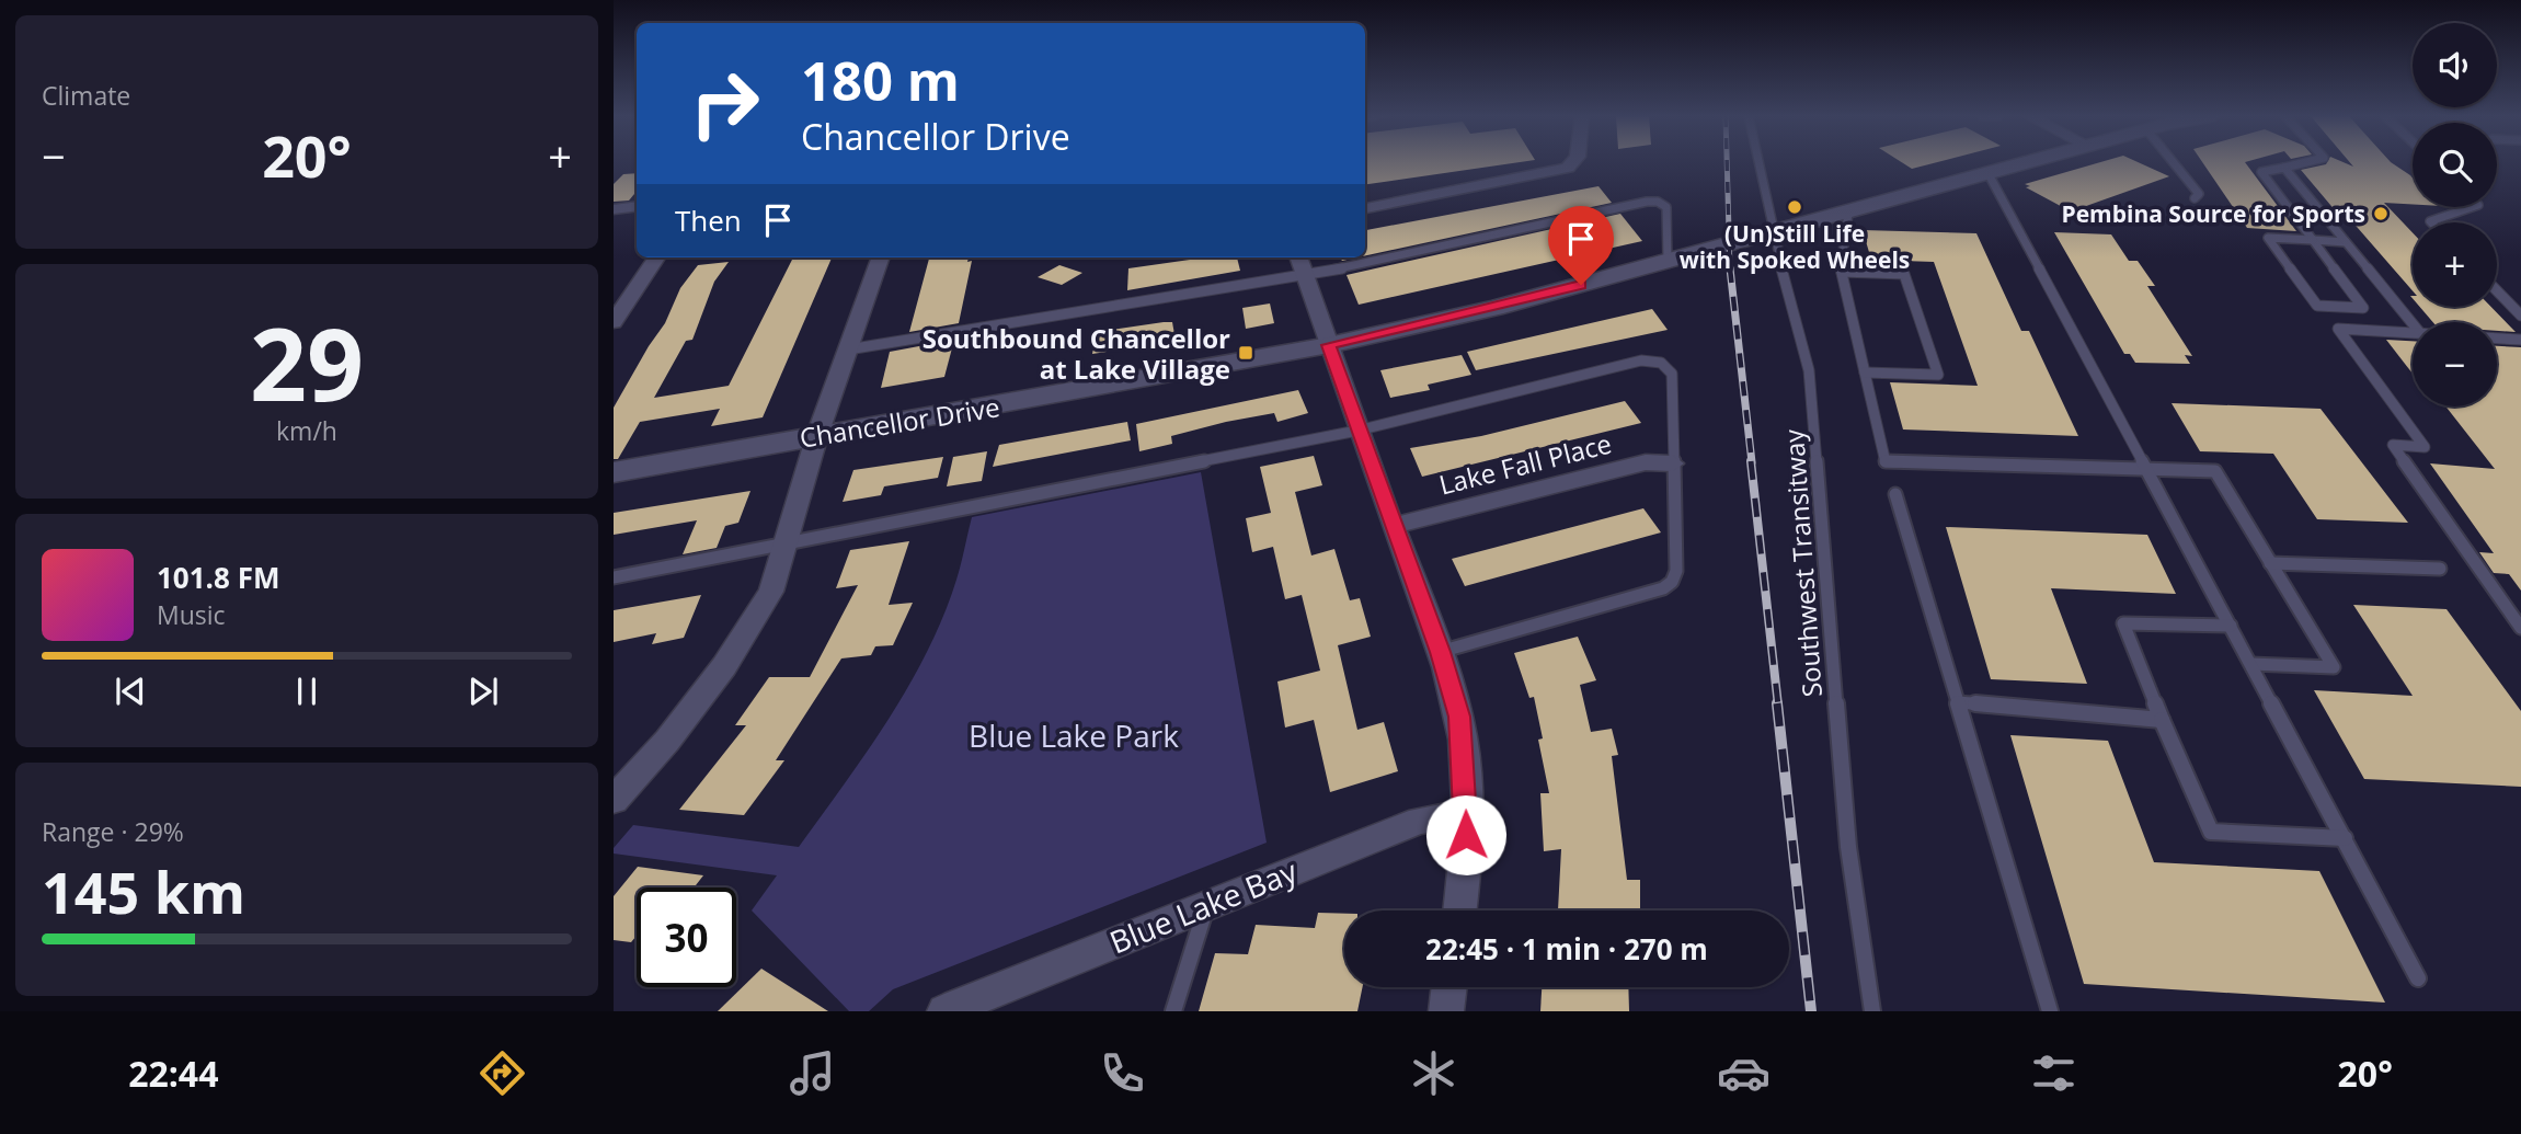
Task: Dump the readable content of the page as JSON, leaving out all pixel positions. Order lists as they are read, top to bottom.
{
  "streets": {
    "street": ["Chancellor Drive", "Lake Fall Place", "Blue Lake Bay"],
    "lane": ["Southwest Transitway"]
  },
  "crossings": [
    ["Chancellor Drive", "Southwest Transitway"]
  ],
  "parks": ["Blue Lake Park"],
  "places": {
    "other": ["(Un)Still Life with Spoked Wheels", "Pembina Source for Sports"],
    "transit": ["Southbound Chancellor at Lake Village"]
  },
  "page": {
    "tile": [
      "Climate",
      ["29", "km/h"],
      ["Range · 29%", "145 km"]
    ],
    "map_buttons": ["+", "−"],
    "turn": ["180 m", "Chancellor Drive"],
    "heat": ["−", "20°", "+"],
    "then": "Then",
    "song": ["101.8 FM", "Music"],
    "limit": "30",
    "trip": "22:45 · 1 min · 270 m",
    "tabs": ["22:44", "20°"]
  }
}
